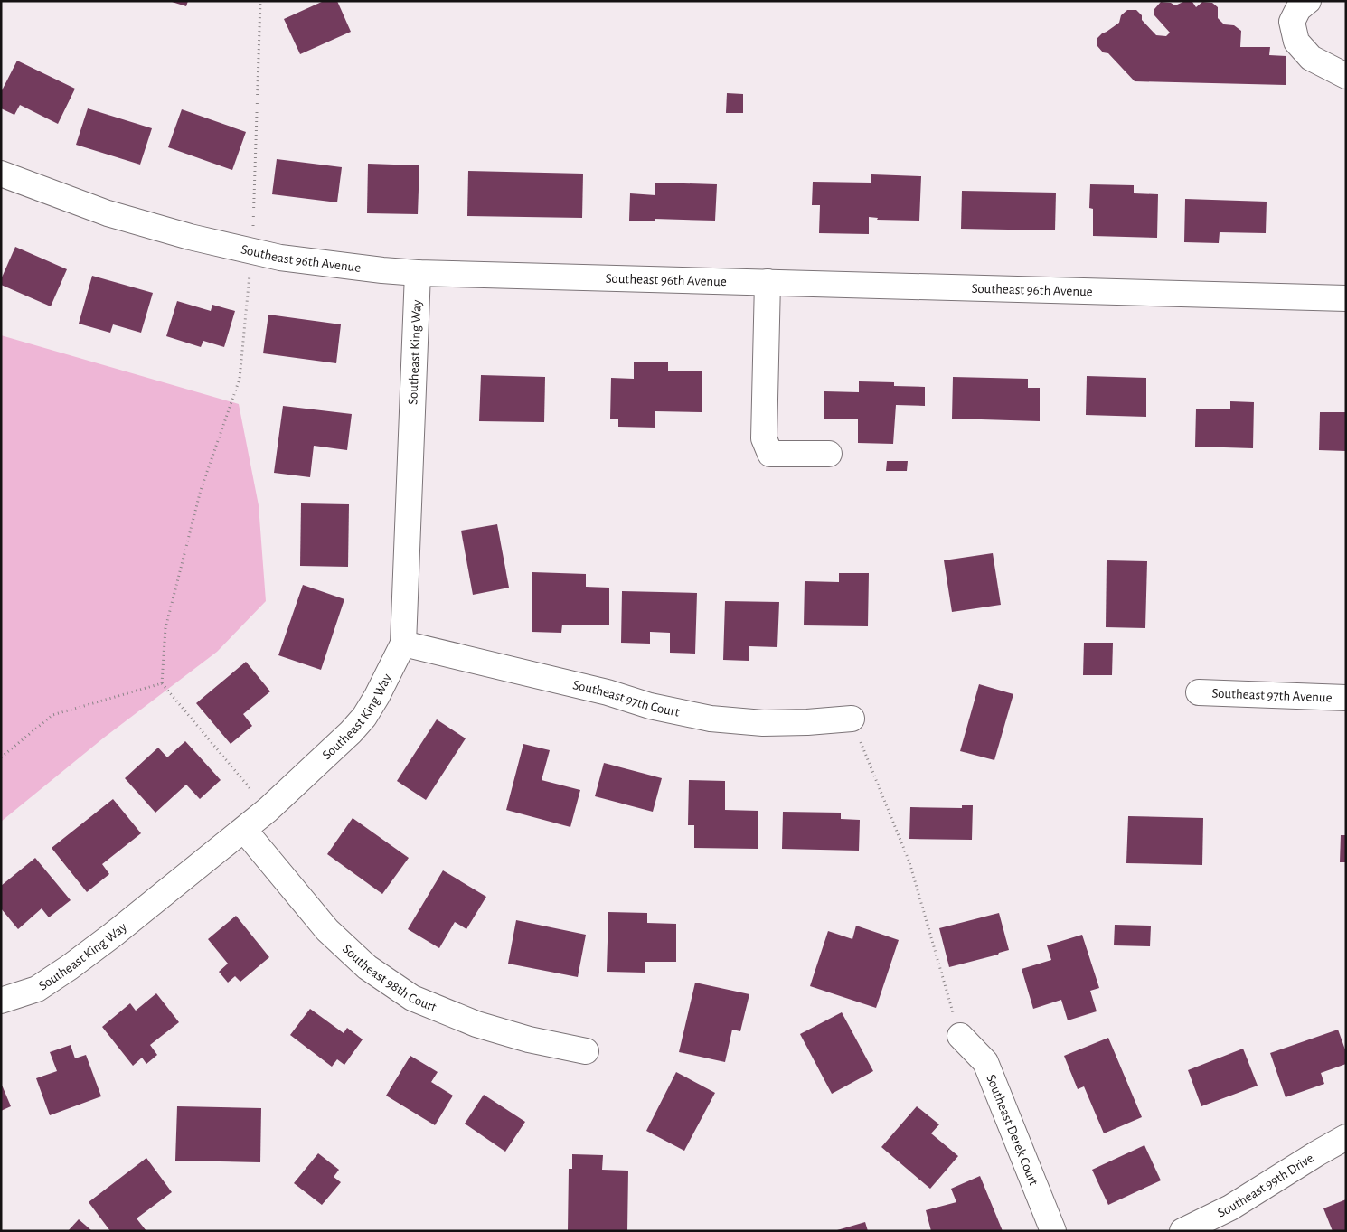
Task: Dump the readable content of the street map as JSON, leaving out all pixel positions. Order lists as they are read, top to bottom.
{
  "streets": {
    "street": [
      "Southeast 96th Avenue",
      "Southeast King Way",
      "Southeast 97th Avenue",
      "Southeast 97th Court",
      "Southeast 98th Court",
      "Southeast Derek Court",
      "Southeast 99th Drive"
    ]
  },
  "crossings": [
    ["Southeast 96th Avenue", "Southeast King Way"],
    ["Southeast King Way", "Southeast 97th Court"],
    ["Southeast King Way", "Southeast 98th Court"]
  ]
}
